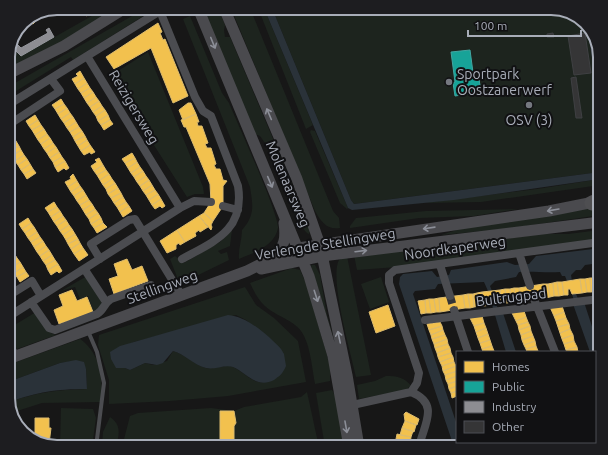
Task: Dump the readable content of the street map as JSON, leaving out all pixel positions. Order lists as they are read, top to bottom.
{
  "streets": {
    "main road": ["Molenaarsweg", "Verlengde Stellingweg", "Stellingweg"],
    "street": ["Reizigersweg", "Noordkaperweg", "Bultrugpad"]
  },
  "crossings": [
    ["Molenaarsweg", "Verlengde Stellingweg"],
    ["Verlengde Stellingweg", "Stellingweg"]
  ],
  "places": ["Sportpark Oostzanerwerf", "OSV (3)"],
  "legend": [
    "Homes",
    "Public",
    "Industry",
    "Other"
  ],
  "scale_bar": "100 m"
}
